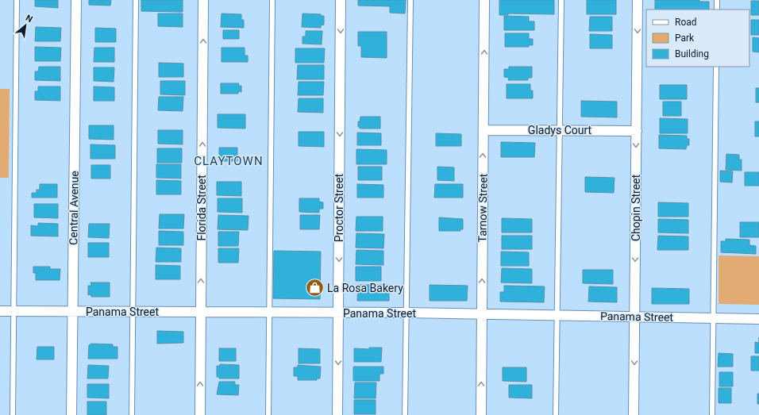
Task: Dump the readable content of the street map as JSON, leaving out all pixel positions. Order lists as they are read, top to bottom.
{
  "streets": {
    "street": [
      "Gladys Court",
      "Central Avenue",
      "Florida Street",
      "Proctor Street",
      "Tarnow Street",
      "Chopin Street",
      "Panama Street"
    ]
  },
  "crossings": [
    ["Gladys Court", "Tarnow Street"],
    ["Gladys Court", "Chopin Street"],
    ["Central Avenue", "Panama Street"],
    ["Florida Street", "Panama Street"],
    ["Proctor Street", "Panama Street"],
    ["Tarnow Street", "Panama Street"],
    ["Chopin Street", "Panama Street"]
  ],
  "one_way": [
    "Florida Street",
    "Proctor Street",
    "Tarnow Street",
    "Chopin Street"
  ],
  "districts": ["CLAYTOWN"],
  "places": {
    "shop": ["La Rosa Bakery"]
  },
  "legend": ["Road", "Park", "Building"],
  "north": "top right"
}
